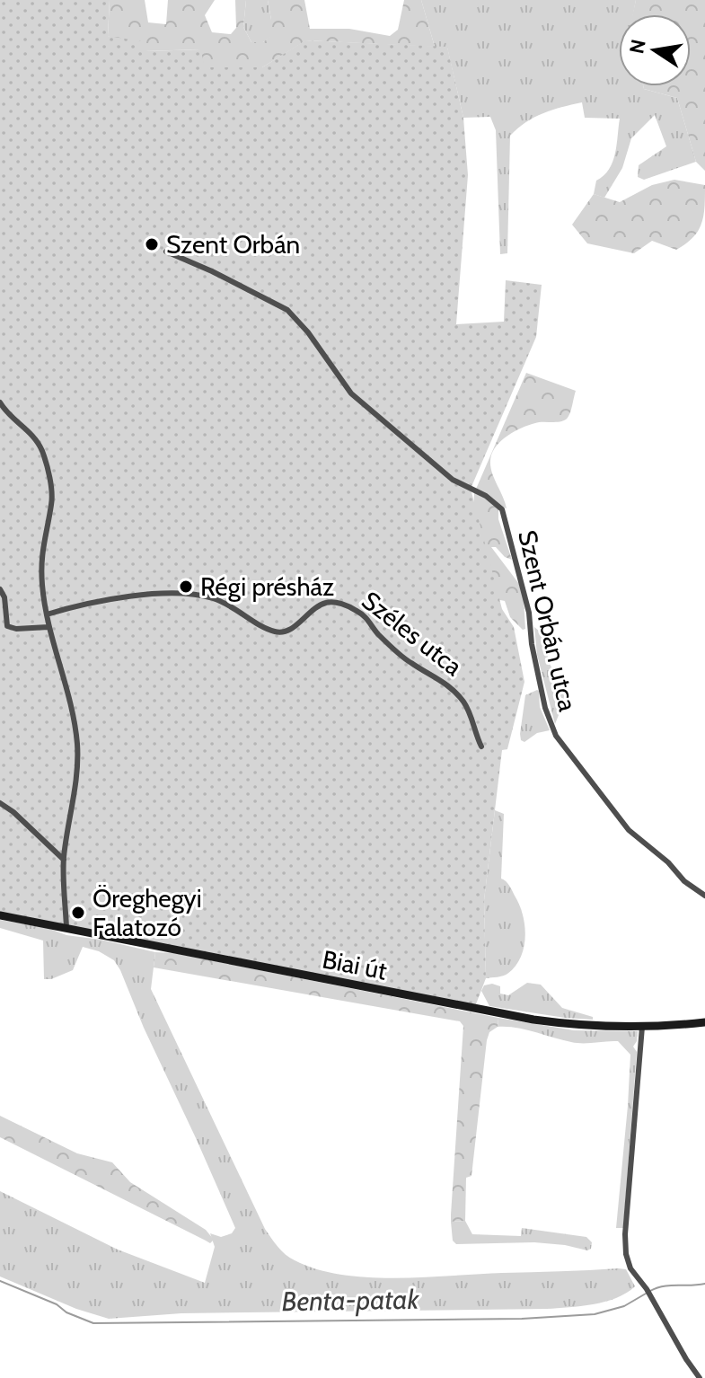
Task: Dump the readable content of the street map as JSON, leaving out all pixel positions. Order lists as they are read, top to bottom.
{
  "streets": {
    "main road": ["Biai út"],
    "street": ["Szent Orbán utca", "Széles utca"]
  },
  "water": ["Benta-patak"],
  "places": ["Szent Orbán", "Régi présház", "Öreghegyi Falatozó"],
  "north": "left"
}
